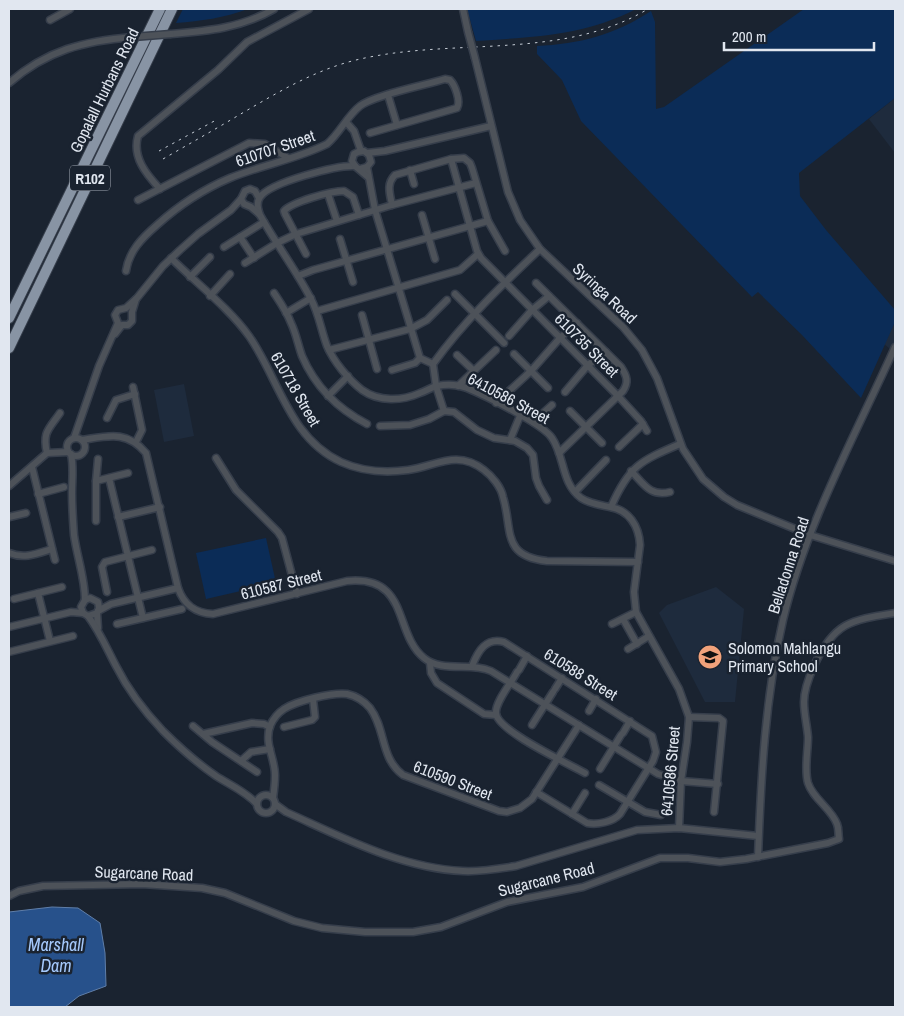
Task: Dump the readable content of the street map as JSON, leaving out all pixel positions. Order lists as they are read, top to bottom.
{
  "streets": {
    "highway": ["Gopalall Hurbans Road", "R102"],
    "street": [
      "610707 Street",
      "Syringa Road",
      "610735 Street",
      "610718 Street",
      "6410586 Street",
      "Belladonna Road",
      "610587 Street",
      "610588 Street",
      "610590 Street",
      "Sugarcane Road"
    ]
  },
  "crossings": [
    ["Syringa Road", "Belladonna Road"],
    ["610718 Street", "6410586 Street"],
    ["Belladonna Road", "Sugarcane Road"],
    ["610588 Street", "610590 Street"]
  ],
  "water": ["Marshall Dam"],
  "places": {
    "school or university": ["Solomon Mahlangu Primary School"]
  },
  "scale_bar": "200 m"
}
